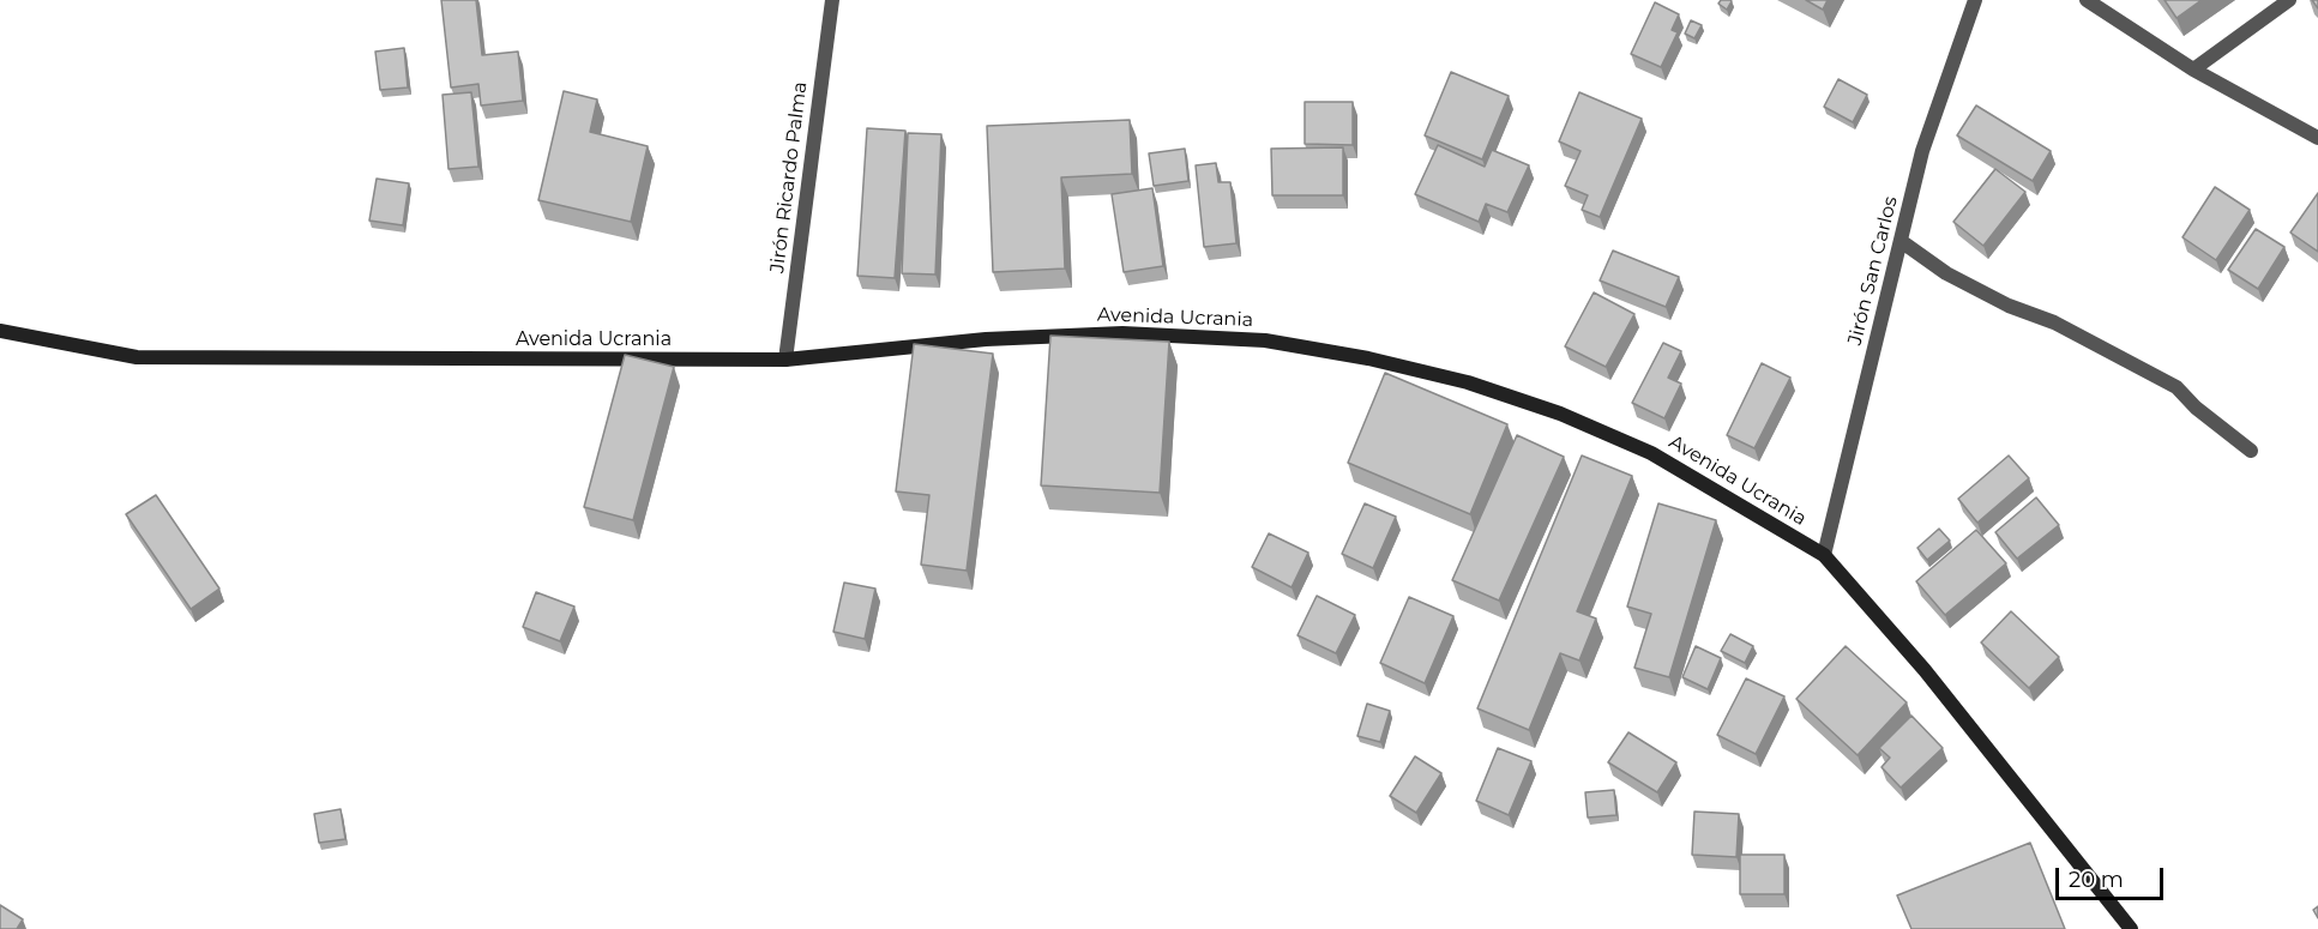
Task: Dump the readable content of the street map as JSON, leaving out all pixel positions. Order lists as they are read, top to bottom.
{
  "streets": {
    "main road": ["Avenida Ucrania"],
    "street": ["Jirón Ricardo Palma", "Jirón San Carlos"]
  },
  "crossings": [
    ["Jirón Ricardo Palma", "Avenida Ucrania"],
    ["Jirón San Carlos", "Avenida Ucrania"]
  ],
  "scale_bar": "20 m"
}
